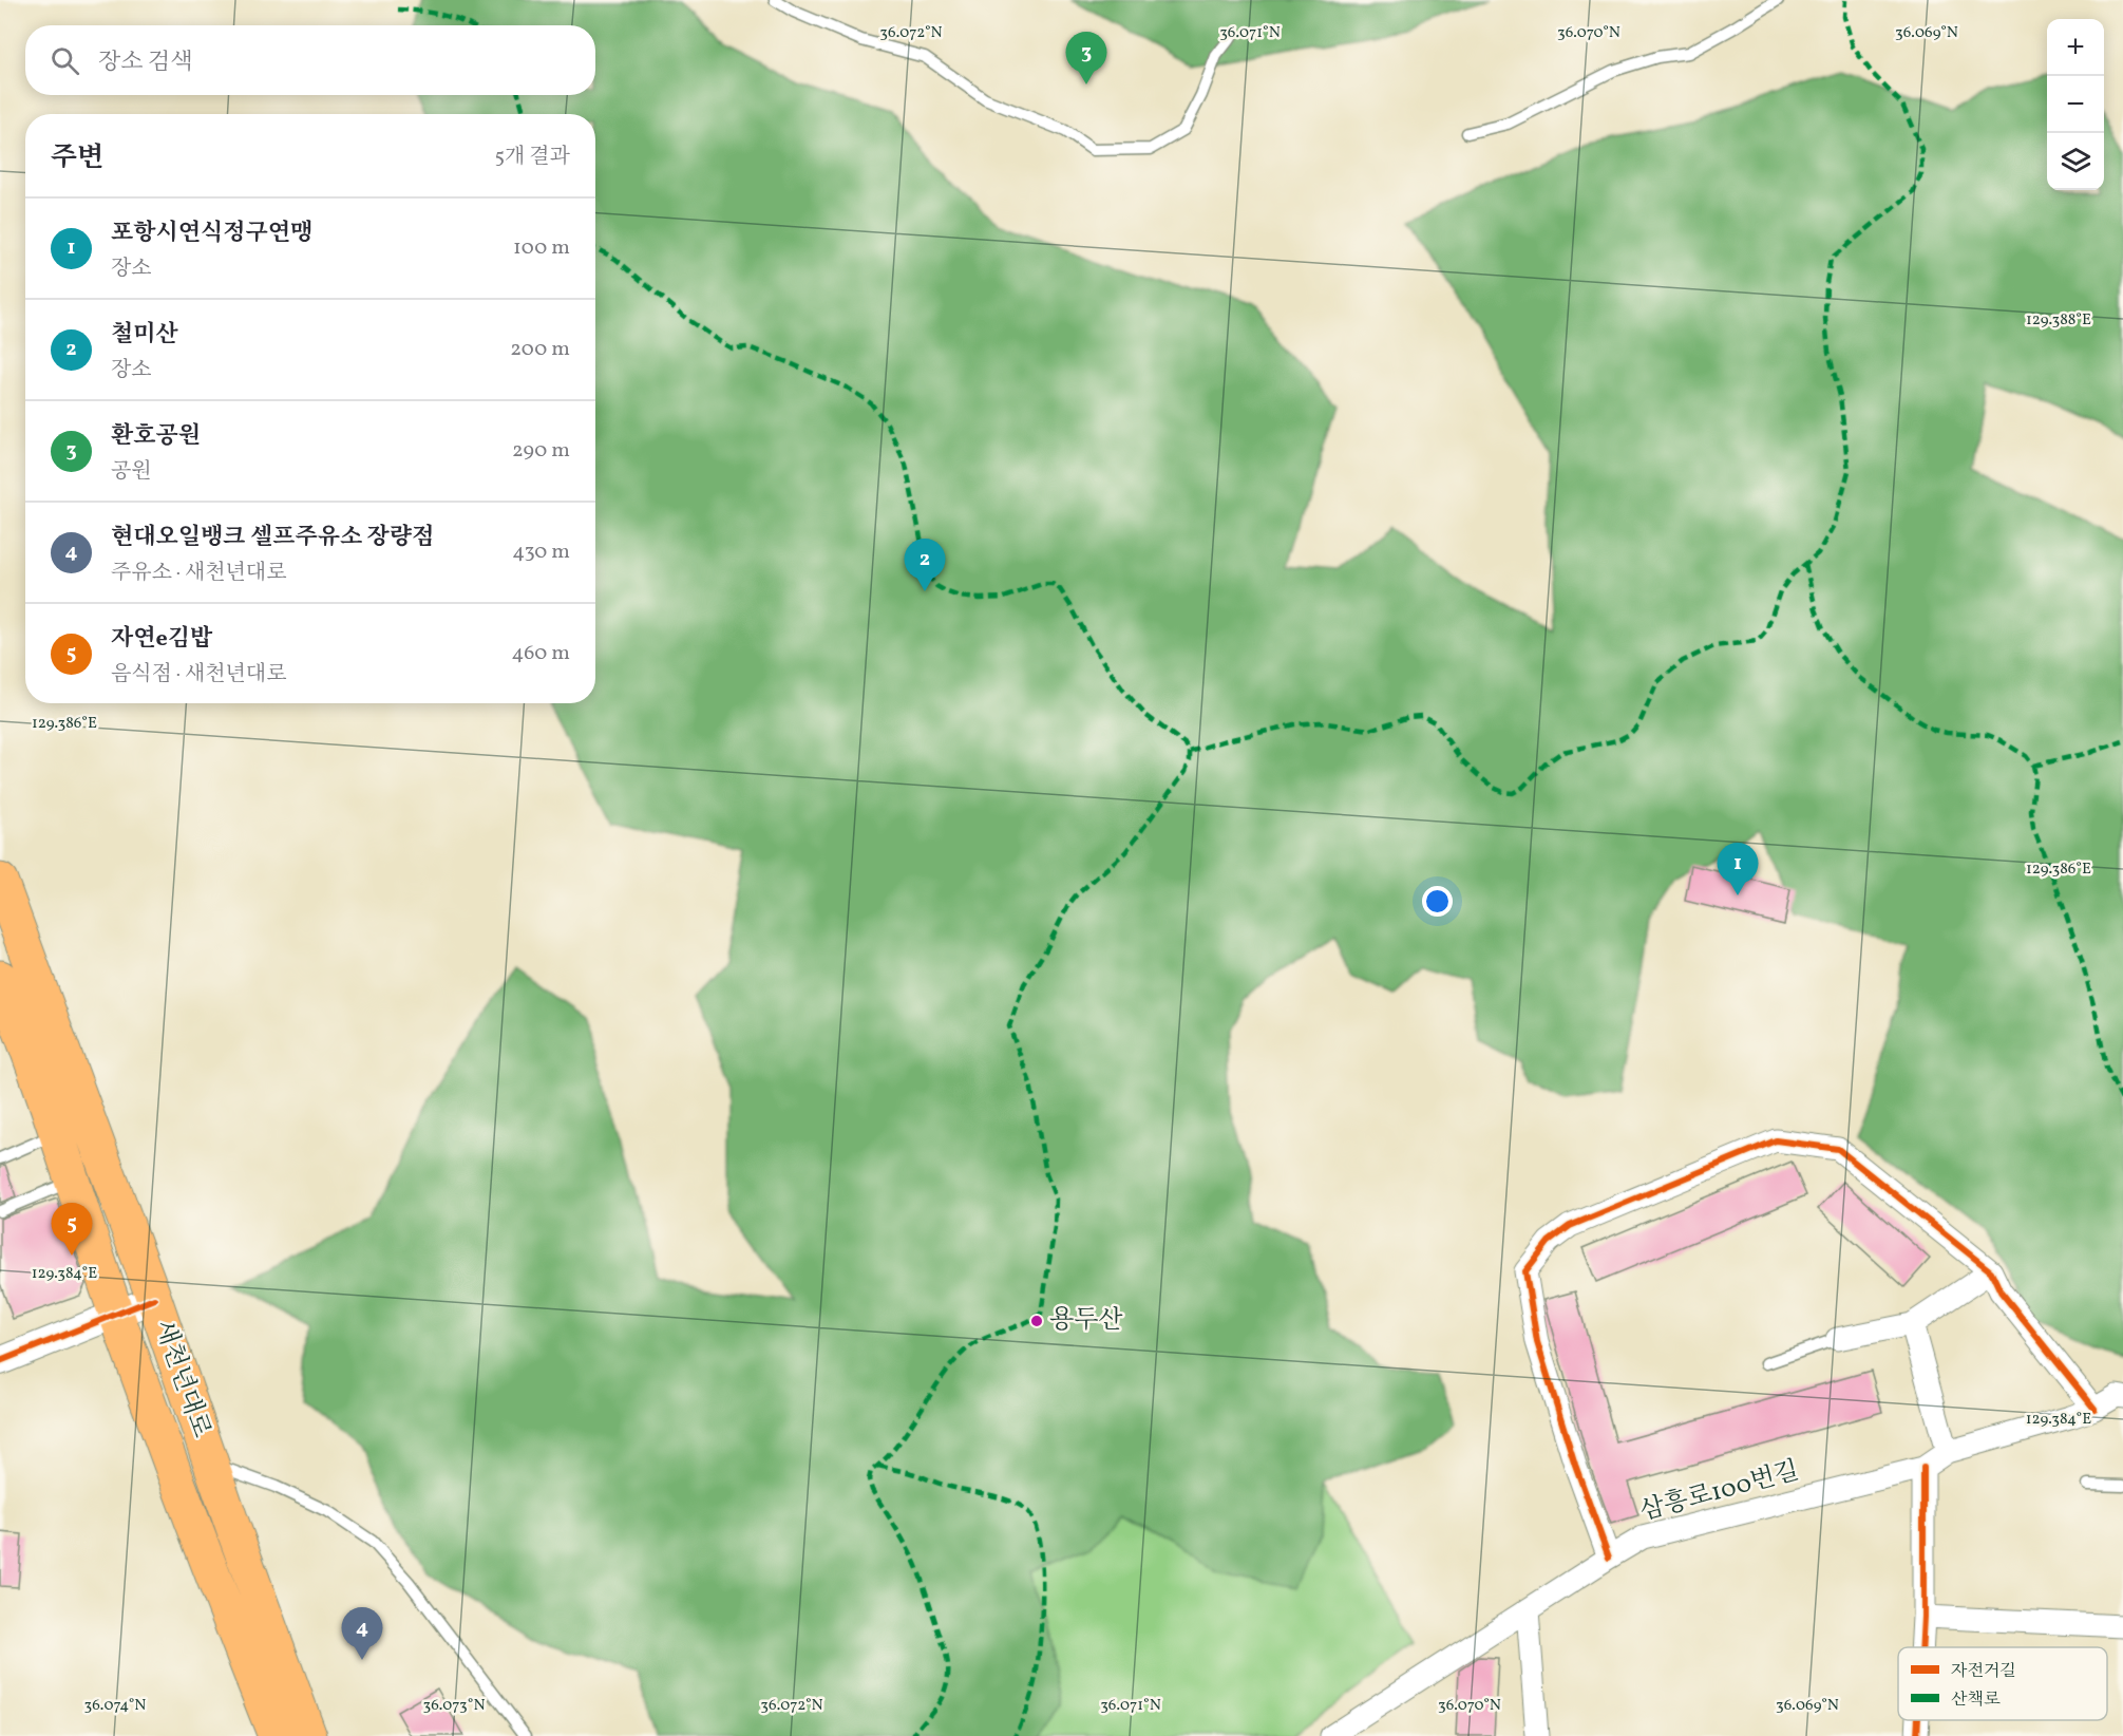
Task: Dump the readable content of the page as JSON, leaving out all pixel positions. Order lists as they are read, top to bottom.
{
  "streets": {
    "main road": ["새천년대로"],
    "street": ["삼흥로100번길"]
  },
  "places": ["용두산"],
  "legend": ["자전거길", "산책로"],
  "page": {
    "map_buttons": ["+", "−"],
    "search": "장소 검색",
    "pins": [
      "3",
      "2",
      "1",
      "5",
      "4"
    ],
    "heading": ["주변", "5개 결과"],
    "list": [
      {
        "mark": "1",
        "name": "포항시연식정구연맹",
        "note": "장소",
        "value": "100 m"
      },
      {
        "mark": "2",
        "name": "철미산",
        "note": "장소",
        "value": "200 m"
      },
      {
        "mark": "3",
        "name": "환호공원",
        "note": "공원",
        "value": "290 m"
      },
      {
        "mark": "4",
        "name": "현대오일뱅크 셀프주유소 장량점",
        "note": "주유소 · 새천년대로",
        "value": "430 m"
      },
      {
        "mark": "5",
        "name": "자연e김밥",
        "note": "음식점 · 새천년대로",
        "value": "460 m"
      }
    ]
  },
  "coordinates": [
    "36.072°N",
    "36.071°N",
    "36.070°N",
    "36.069°N",
    "129.388°E",
    "129.386°E",
    "129.384°E",
    "36.074°N",
    "36.073°N"
  ]
}
